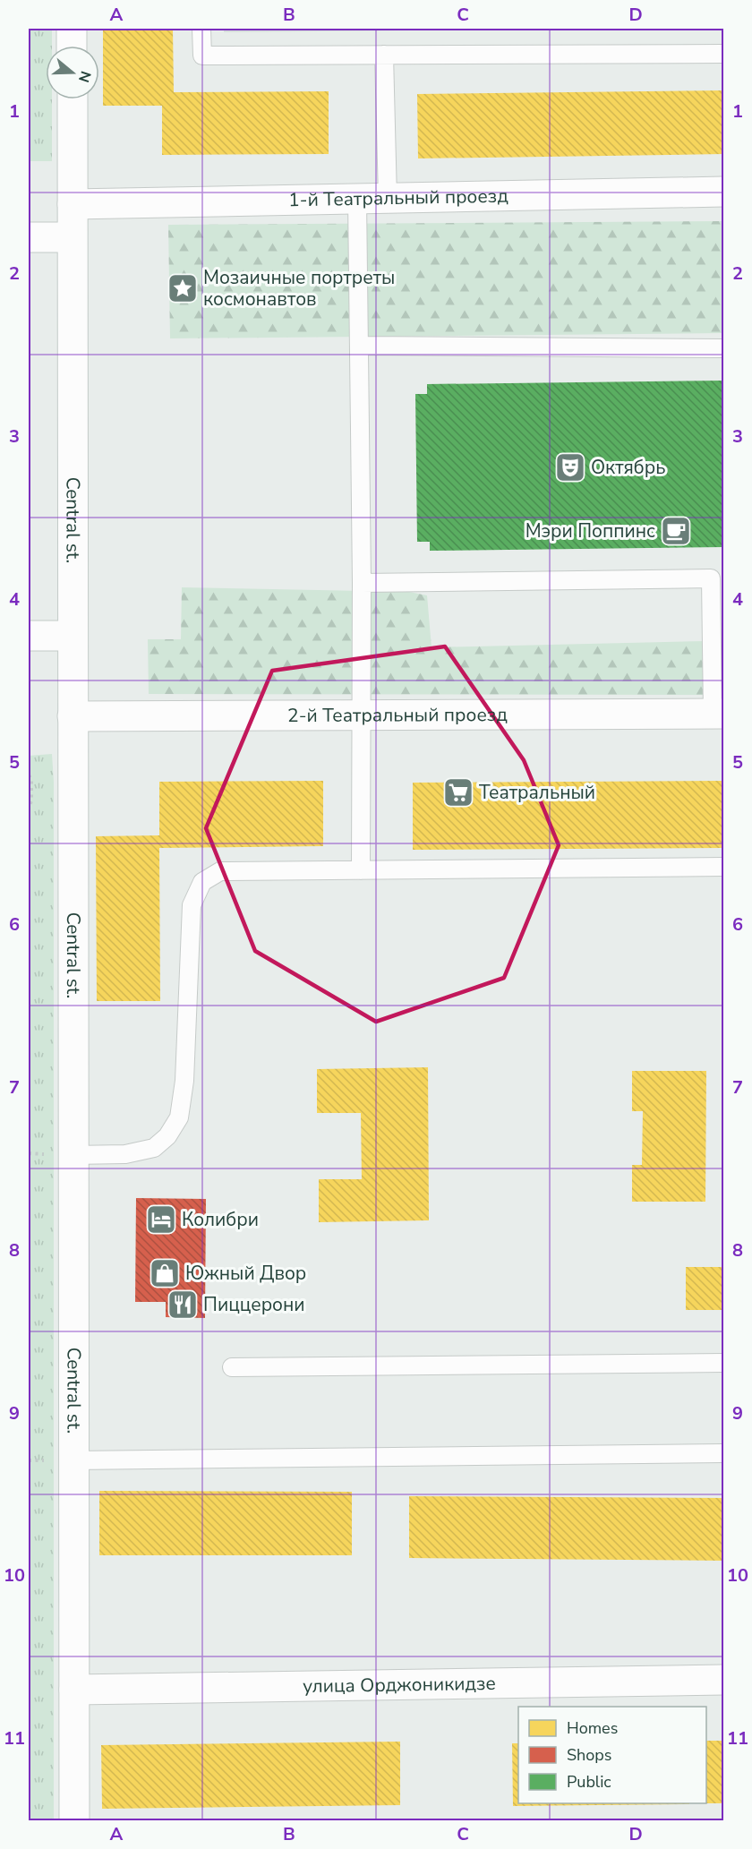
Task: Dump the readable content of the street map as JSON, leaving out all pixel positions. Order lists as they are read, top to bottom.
{
  "streets": {
    "street": [
      "1-й Театральный проезд",
      "Central st.",
      "2-й Театральный проезд",
      "улица Орджоникидзе"
    ]
  },
  "crossings": [
    ["1-й Театральный проезд", "Central st."],
    ["Central st.", "2-й Театральный проезд"],
    ["Central st.", "улица Орджоникидзе"]
  ],
  "places": {
    "place": ["Мозаичные портреты космонавтов"],
    "theatre": ["Октябрь"],
    "cafe": ["Мэри Поппинс"],
    "supermarket": ["Театральный"],
    "hotel": ["Колибри"],
    "shop": ["Южный Двор"],
    "restaurant": ["Пиццерони"]
  },
  "legend": ["Homes", "Shops", "Public"],
  "north": "right",
  "grid": {
    "columns": [
      "A",
      "B",
      "C",
      "D"
    ],
    "rows": [
      "1",
      "2",
      "3",
      "4",
      "5",
      "6",
      "7",
      "8",
      "9",
      "10",
      "11"
    ]
  }
}
